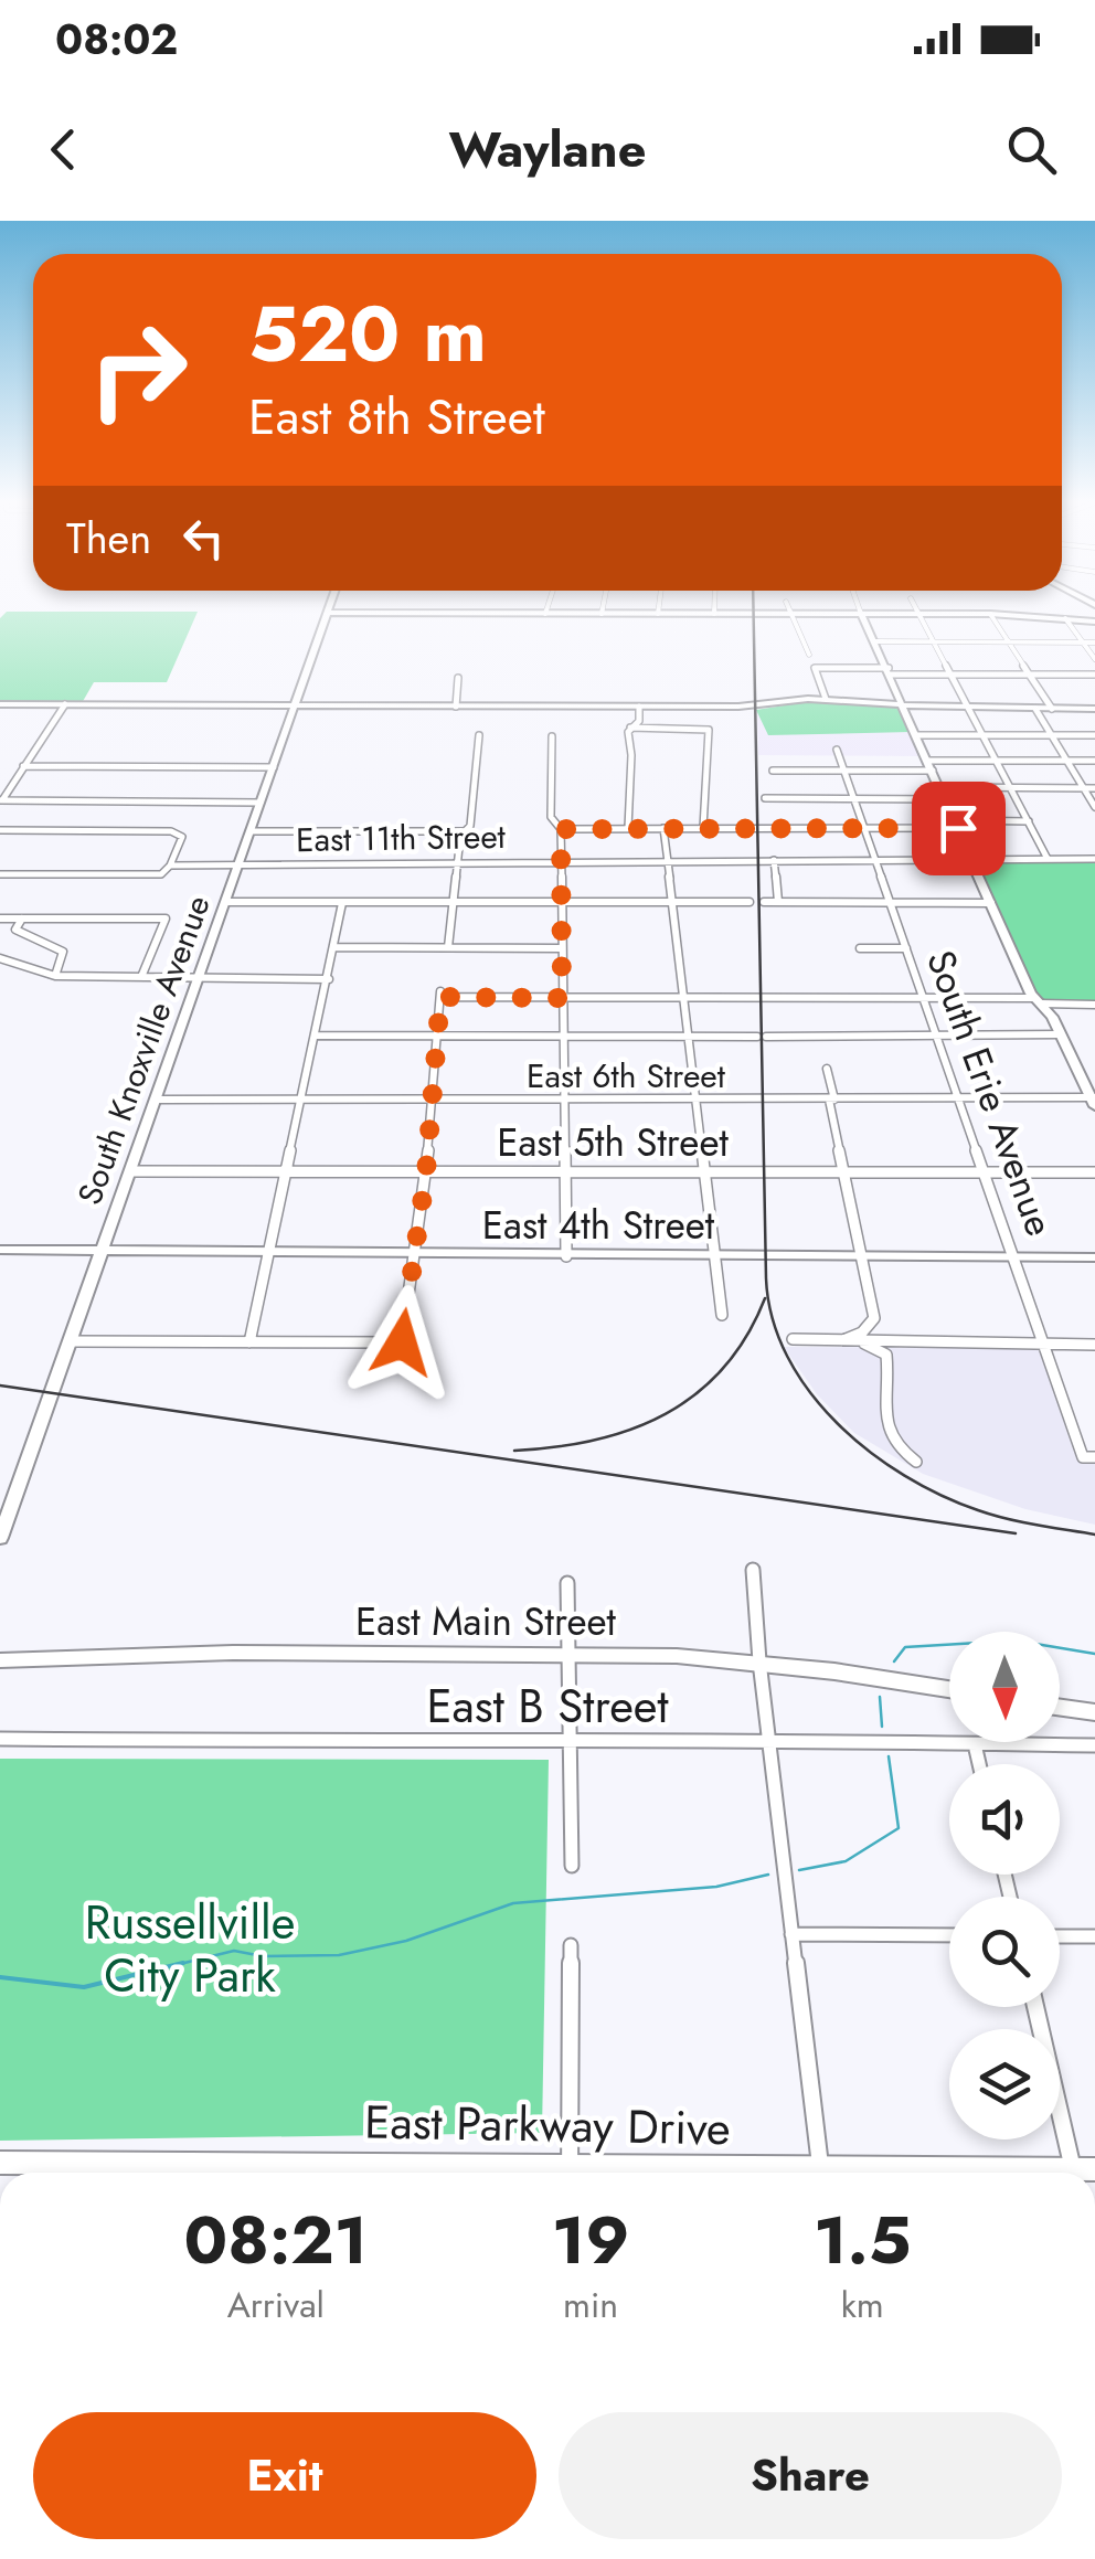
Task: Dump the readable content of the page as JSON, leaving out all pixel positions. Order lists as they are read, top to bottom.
{
  "streets": {
    "main road": ["East Main Street"],
    "street": [
      "East 11th Street",
      "South Knoxville Avenue",
      "East 6th Street",
      "South Erie Avenue",
      "East 5th Street",
      "East 4th Street",
      "East B Street",
      "East Parkway Drive"
    ]
  },
  "crossings": [
    ["East 11th Street", "South Knoxville Avenue"],
    ["East 11th Street", "South Erie Avenue"],
    ["South Knoxville Avenue", "East 6th Street"],
    ["South Knoxville Avenue", "East 5th Street"],
    ["South Knoxville Avenue", "East 4th Street"],
    ["East 6th Street", "South Erie Avenue"],
    ["South Erie Avenue", "East 5th Street"],
    ["South Erie Avenue", "East 4th Street"]
  ],
  "parks": ["Russellville City Park"],
  "north": "bottom",
  "page": {
    "status": "08:02",
    "header": "Waylane",
    "turn": ["520 m", "East 8th Street"],
    "then": "Then",
    "eta": [
      "08:21",
      "Arrival",
      "19",
      "min",
      "1.5",
      "km"
    ],
    "buttons": ["Exit", "Share"]
  }
}
